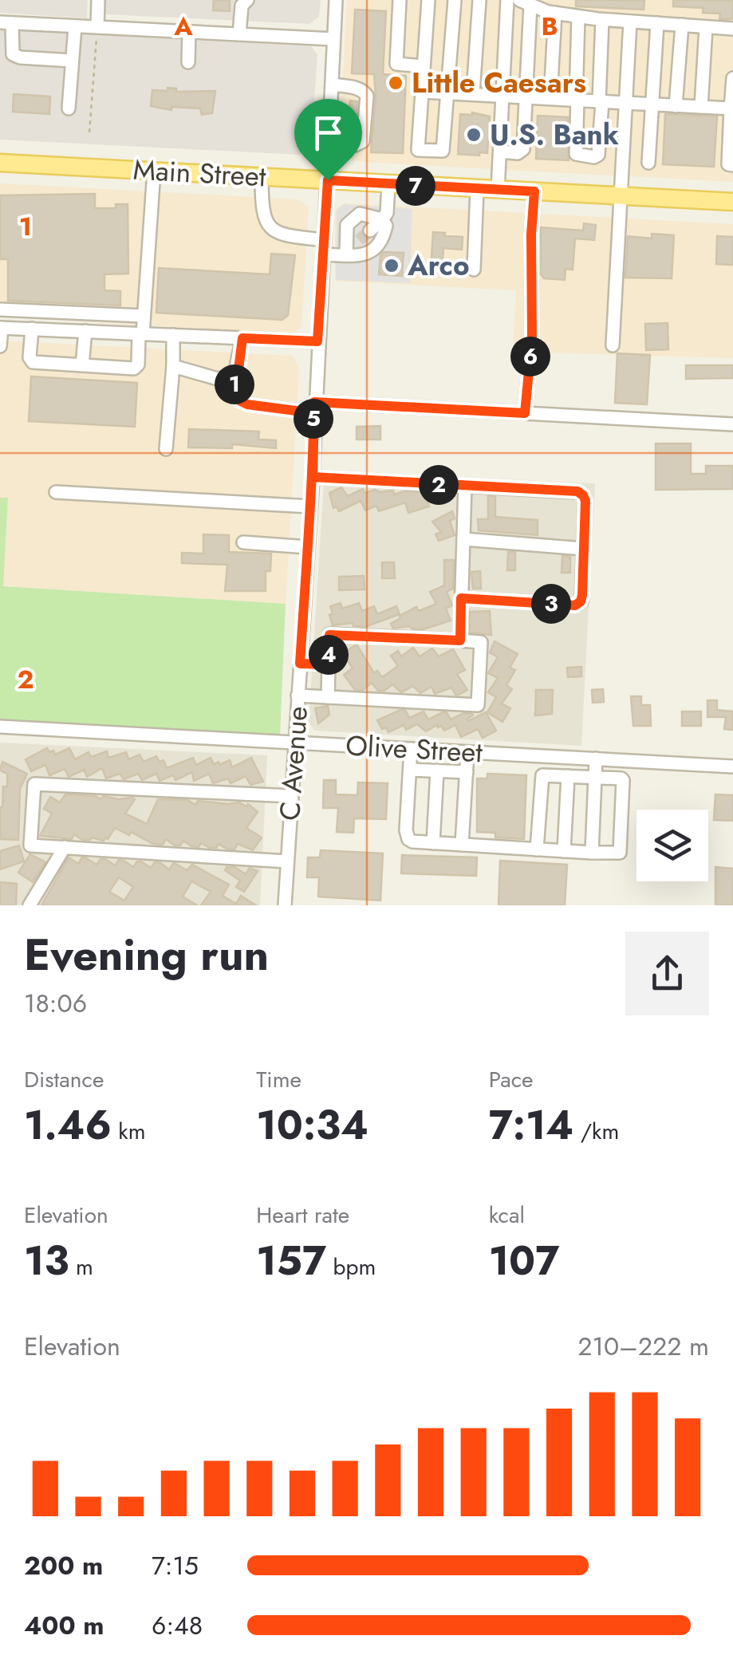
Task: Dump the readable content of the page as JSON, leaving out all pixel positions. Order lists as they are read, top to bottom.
{
  "streets": {
    "main road": ["Main Street"],
    "street": ["Olive Street", "C Avenue"]
  },
  "crossings": [
    ["Main Street", "C Avenue"],
    ["Olive Street", "C Avenue"]
  ],
  "places": ["Little Caesars", "U.S. Bank", "Arco"],
  "page": {
    "pins": [
      "7",
      "6",
      "1",
      "5",
      "2",
      "3",
      "4"
    ],
    "heading": ["Evening run", "18:06"],
    "stats": [
      ["Distance", "1.46 km"],
      ["Time", "10:34"],
      ["Pace", "7:14 /km"],
      ["Elevation", "13 m"],
      ["Heart rate", "157 bpm"],
      ["kcal", "107"]
    ],
    "chart": ["Elevation", "210–222 m"],
    "list": [
      {
        "name": "200 m",
        "note": "7:15"
      },
      {
        "name": "400 m",
        "note": "6:48"
      }
    ]
  },
  "grid": {
    "columns": ["A", "B"],
    "rows": ["1", "2"]
  }
}
